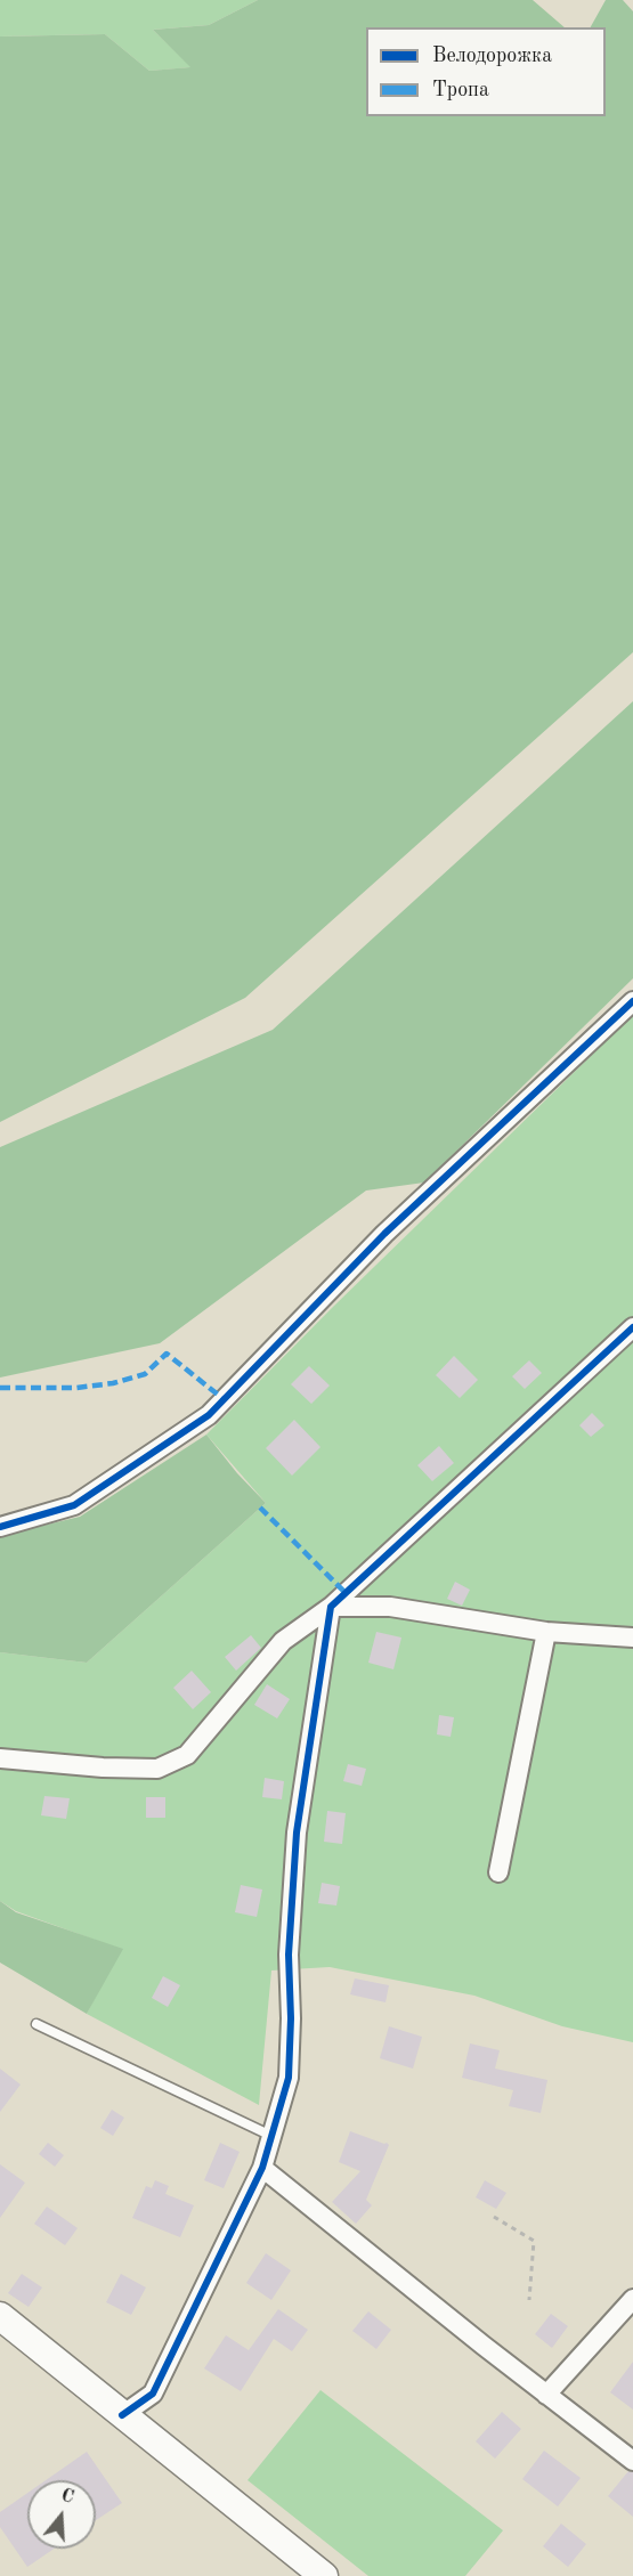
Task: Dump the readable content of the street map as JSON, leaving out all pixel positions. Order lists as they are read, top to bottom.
{
  "legend": ["Велодорожка", "Тропа"],
  "north": "top"
}
